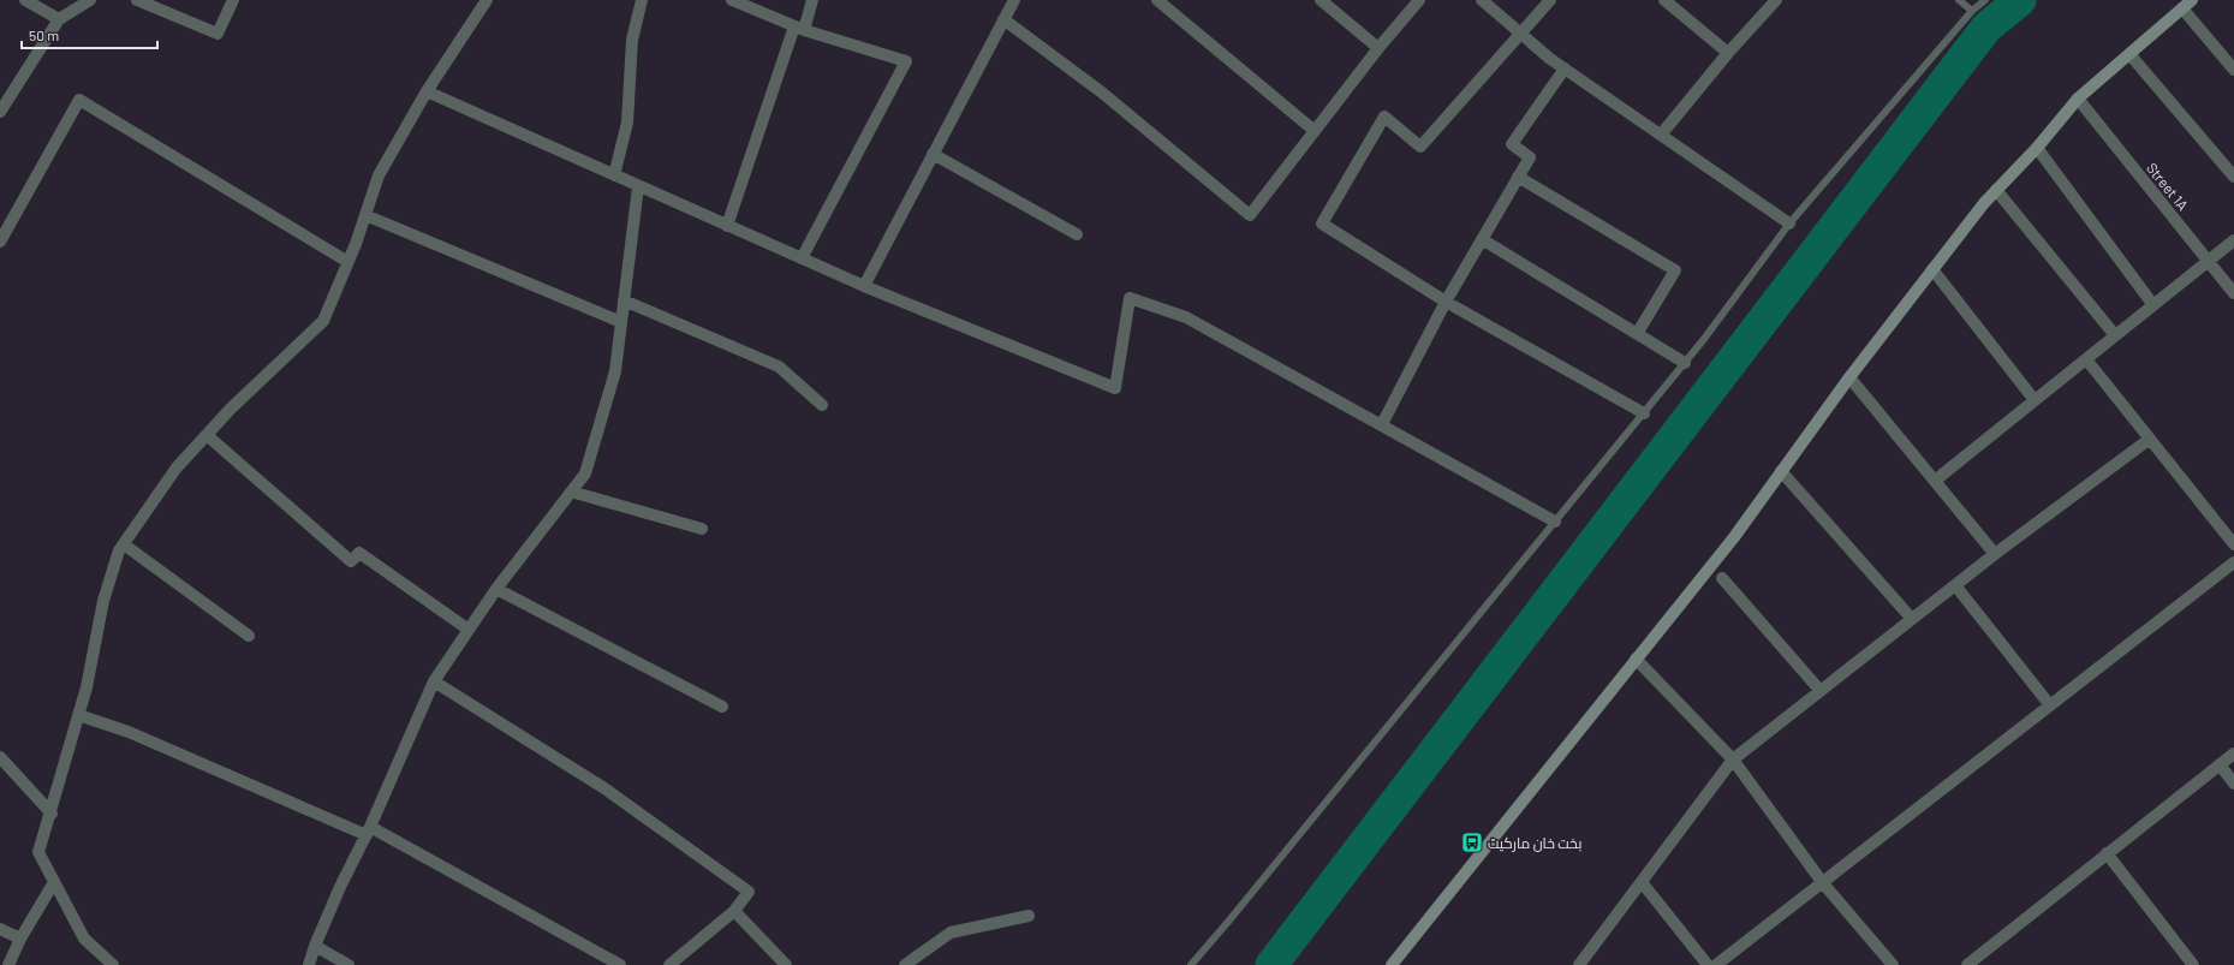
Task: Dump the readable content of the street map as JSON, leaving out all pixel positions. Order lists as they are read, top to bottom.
{
  "streets": {
    "street": ["Street 1A"]
  },
  "places": {
    "bus stop": ["بخت خان مارکیٹ"]
  },
  "scale_bar": "50 m"
}
